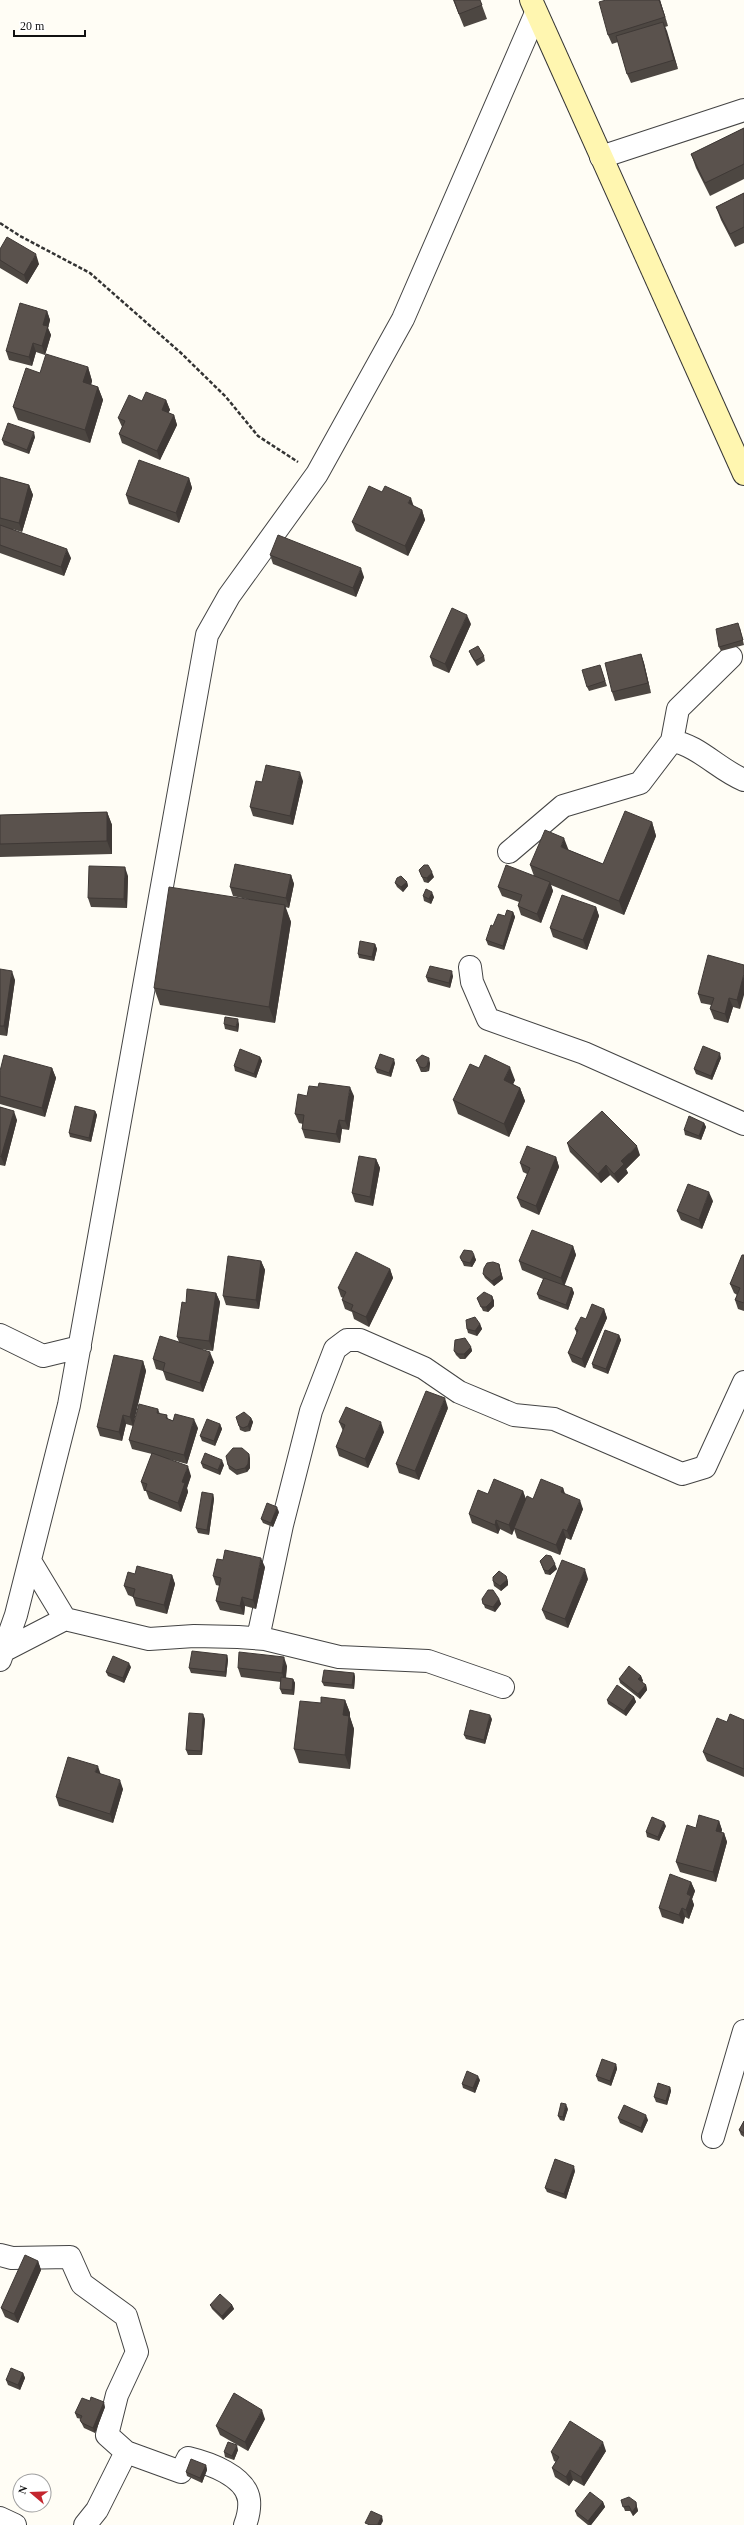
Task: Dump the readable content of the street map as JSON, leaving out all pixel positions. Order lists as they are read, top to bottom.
{
  "scale_bar": "20 m",
  "north": "left"
}
